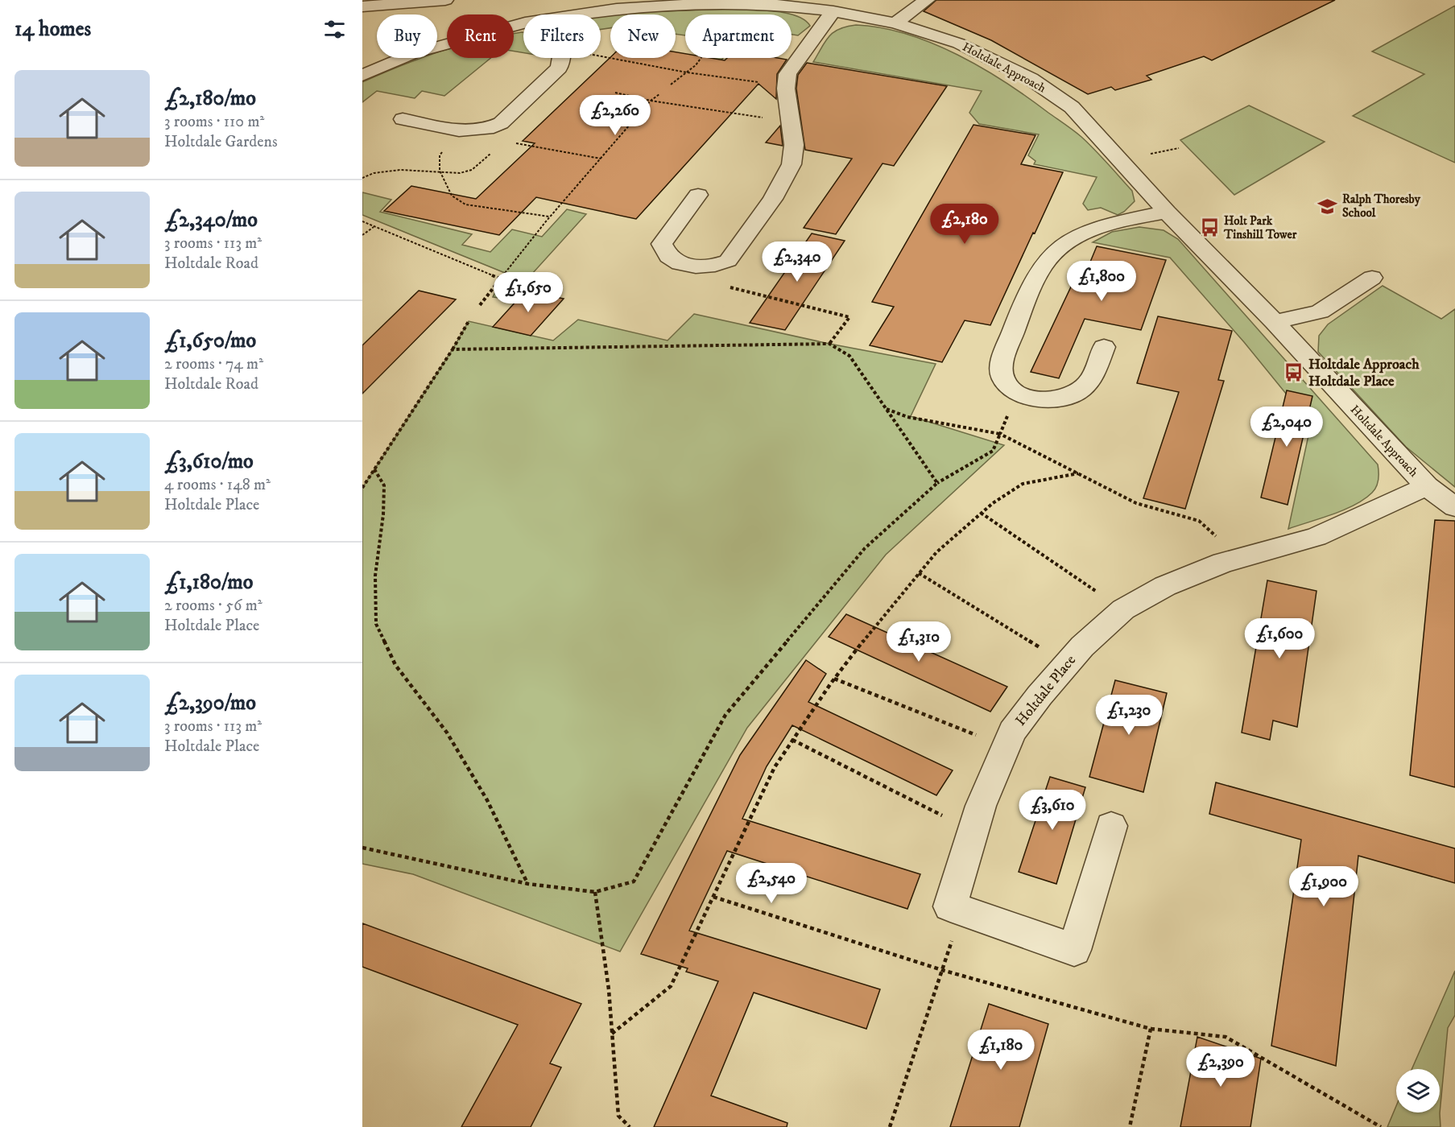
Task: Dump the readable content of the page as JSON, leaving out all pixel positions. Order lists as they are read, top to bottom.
{
  "streets": {
    "street": ["Holtdale Approach", "Holtdale Place"]
  },
  "crossings": [
    ["Holtdale Approach", "Holtdale Place"]
  ],
  "places": {
    "school or university": ["Ralph Thoresby School"],
    "bus stop": ["Holt Park Tinshill Tower", "Holtdale Approach Holtdale Place"]
  },
  "page": {
    "heading": "14 homes",
    "chip": [
      "Buy",
      "Rent",
      "Filters",
      "New",
      "Apartment"
    ],
    "list": [
      {
        "name": "£2,180/mo",
        "note": "3 rooms · 110 m² · Holtdale Gardens"
      },
      {
        "name": "£2,340/mo",
        "note": "3 rooms · 113 m² · Holtdale Road"
      },
      {
        "name": "£1,650/mo",
        "note": "2 rooms · 74 m² · Holtdale Road"
      },
      {
        "name": "£3,610/mo",
        "note": "4 rooms · 148 m² · Holtdale Place"
      },
      {
        "name": "£1,180/mo",
        "note": "2 rooms · 56 m² · Holtdale Place"
      },
      {
        "name": "£2,390/mo",
        "note": "3 rooms · 113 m² · Holtdale Place"
      }
    ],
    "price": [
      "£2,260",
      "£2,180",
      "£2,340",
      "£1,800",
      "£1,650",
      "£2,040",
      "£1,600",
      "£1,310",
      "£1,230",
      "£3,610",
      "£2,540",
      "£1,900",
      "£1,180",
      "£2,390"
    ]
  }
}
